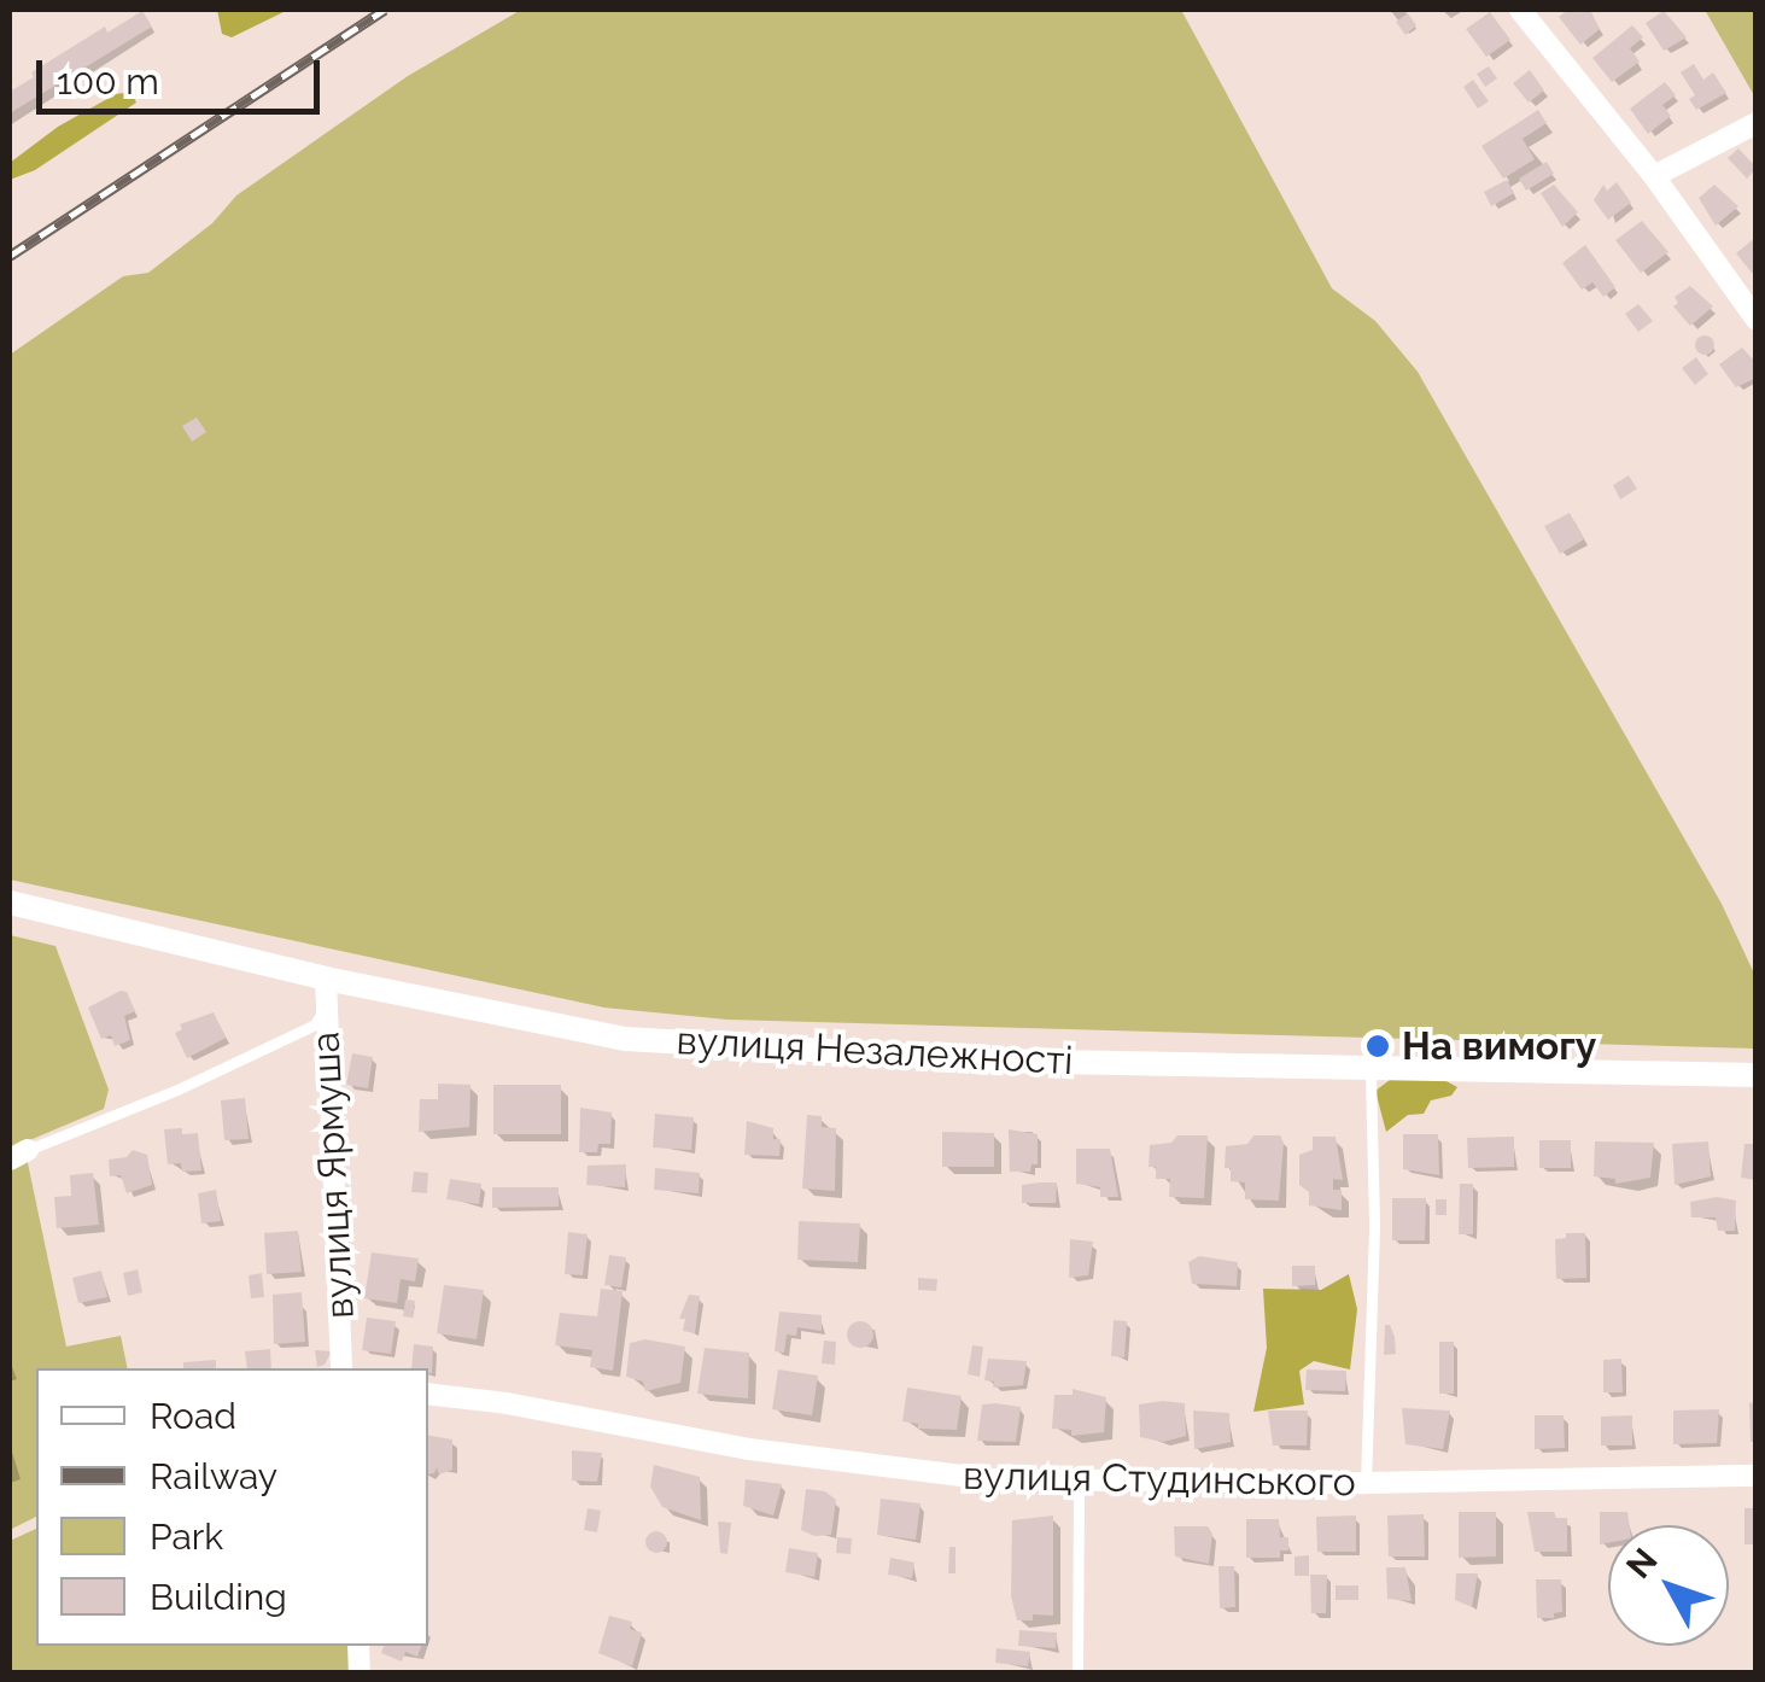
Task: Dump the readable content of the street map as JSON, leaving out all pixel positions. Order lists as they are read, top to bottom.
{
  "streets": {
    "street": ["вулиця Незалежності", "вулиця Ярмуша", "вулиця Студинського"]
  },
  "crossings": [
    ["вулиця Незалежності", "вулиця Ярмуша"]
  ],
  "places": ["На вимогу"],
  "legend": [
    "Road",
    "Railway",
    "Park",
    "Building"
  ],
  "scale_bar": "100 m",
  "north": "top left"
}
